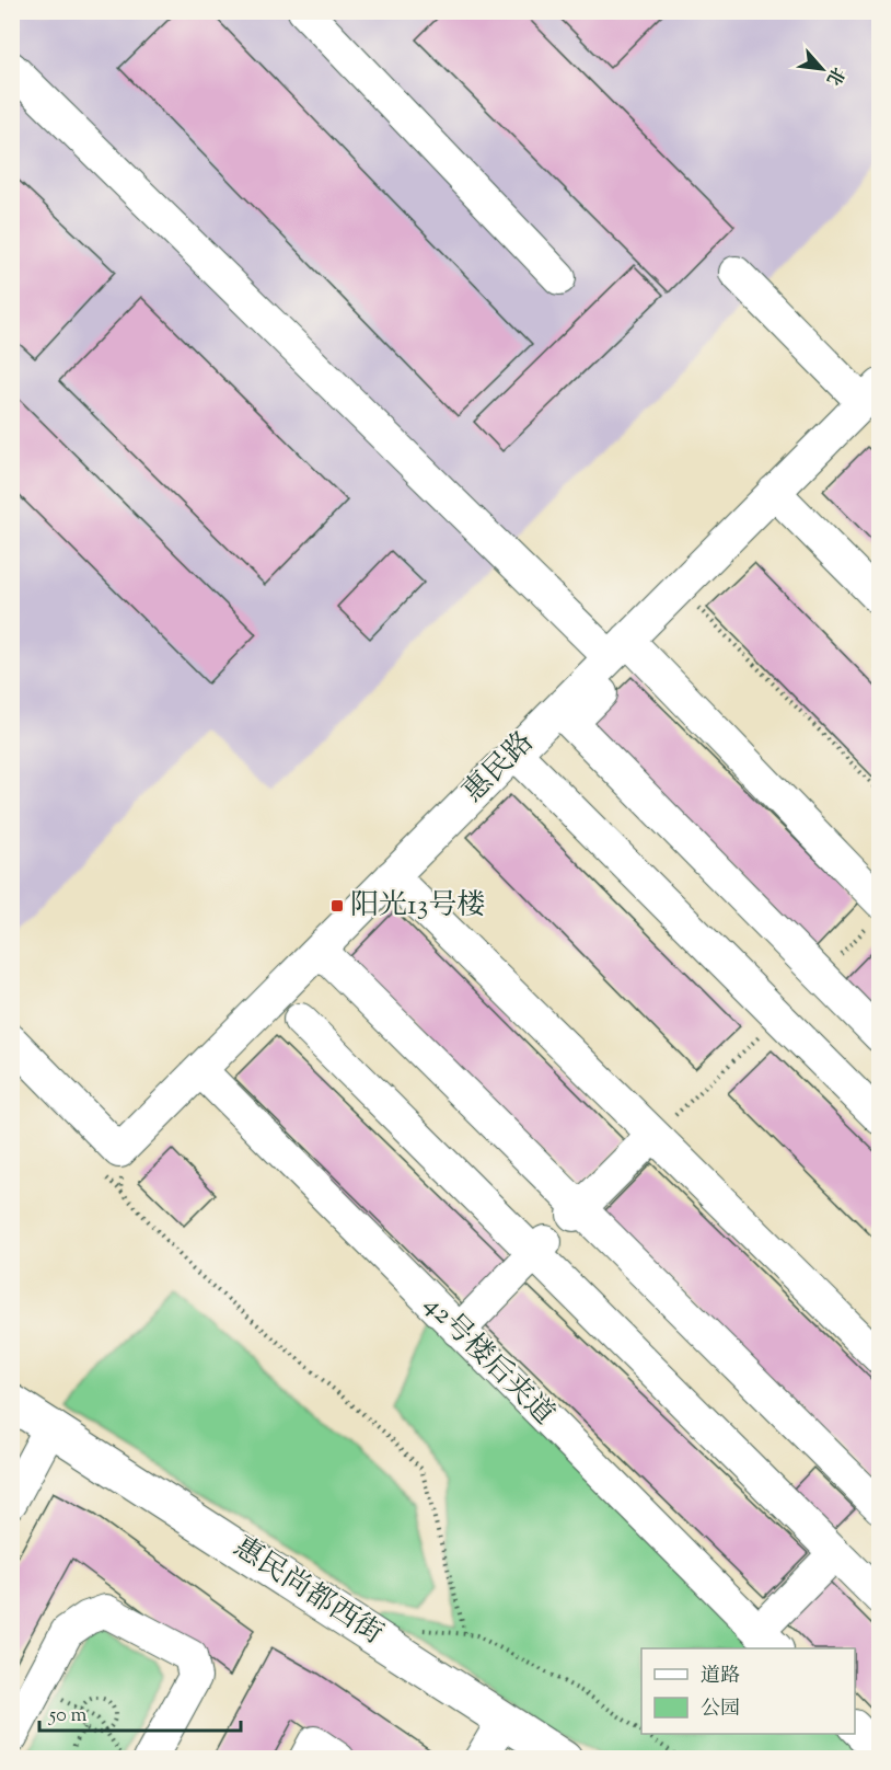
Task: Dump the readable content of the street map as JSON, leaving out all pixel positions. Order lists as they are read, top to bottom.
{
  "streets": {
    "highway": ["惠民尚都西街"],
    "street": ["惠民路", "42号楼后夹道"]
  },
  "crossings": [
    ["惠民路", "42号楼后夹道"]
  ],
  "places": {
    "transit": ["阳光13号楼"]
  },
  "legend": ["道路", "公园"],
  "scale_bar": "50 m",
  "north": "bottom right"
}
